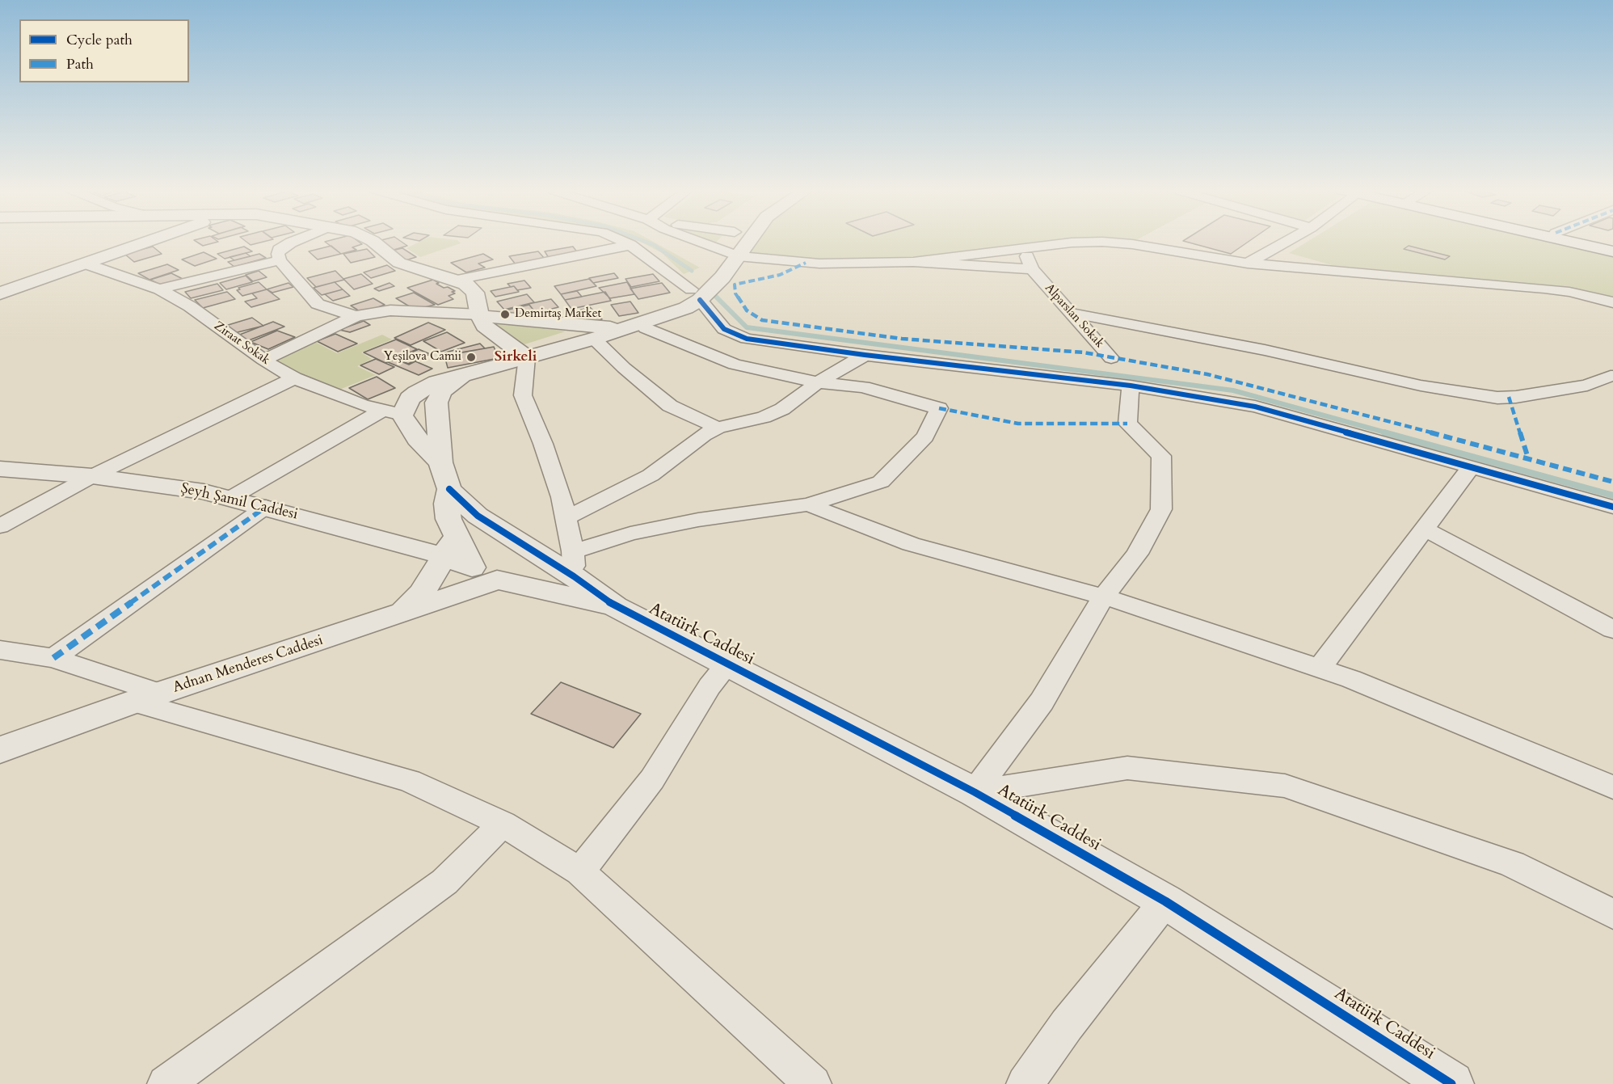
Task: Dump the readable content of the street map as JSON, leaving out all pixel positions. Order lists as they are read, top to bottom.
{
  "streets": {
    "street": [
      "Alparslan Sokak",
      "Ziraat Sokak",
      "Şeyh Şamil Caddesi",
      "Atatürk Caddesi",
      "Adnan Menderes Caddesi"
    ]
  },
  "districts": ["Sirkeli"],
  "places": ["Demirtaş Market", "Yeşilova Camii"],
  "legend": ["Cycle path", "Path"]
}
